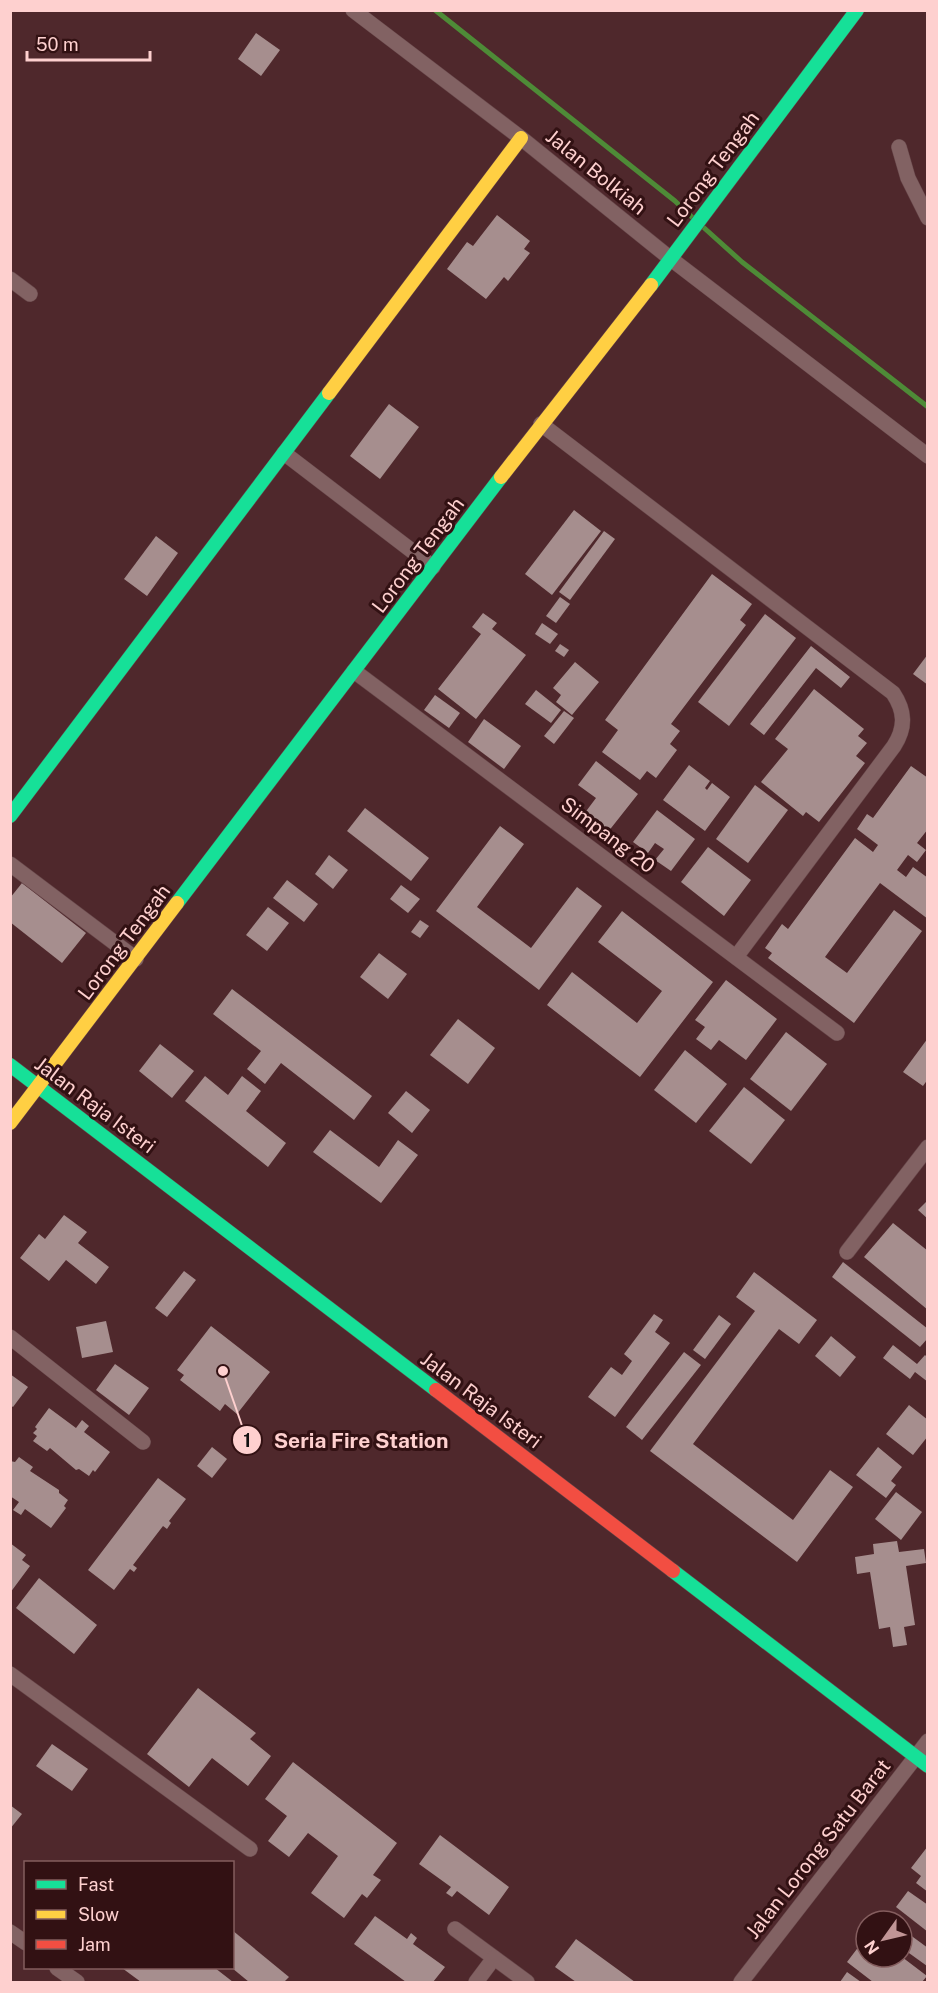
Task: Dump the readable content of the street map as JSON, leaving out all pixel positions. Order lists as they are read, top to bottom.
{
  "streets": {
    "street": [
      "Lorong Tengah",
      "Jalan Bolkiah",
      "Simpang 20",
      "Jalan Raja Isteri",
      "Jalan Lorong Satu Barat"
    ]
  },
  "crossings": [
    ["Lorong Tengah", "Jalan Bolkiah"],
    ["Lorong Tengah", "Simpang 20"],
    ["Lorong Tengah", "Jalan Raja Isteri"],
    ["Jalan Raja Isteri", "Jalan Lorong Satu Barat"]
  ],
  "places": ["Seria Fire Station"],
  "legend": ["Fast", "Slow", "Jam"],
  "scale_bar": "50 m",
  "north": "bottom left"
}
